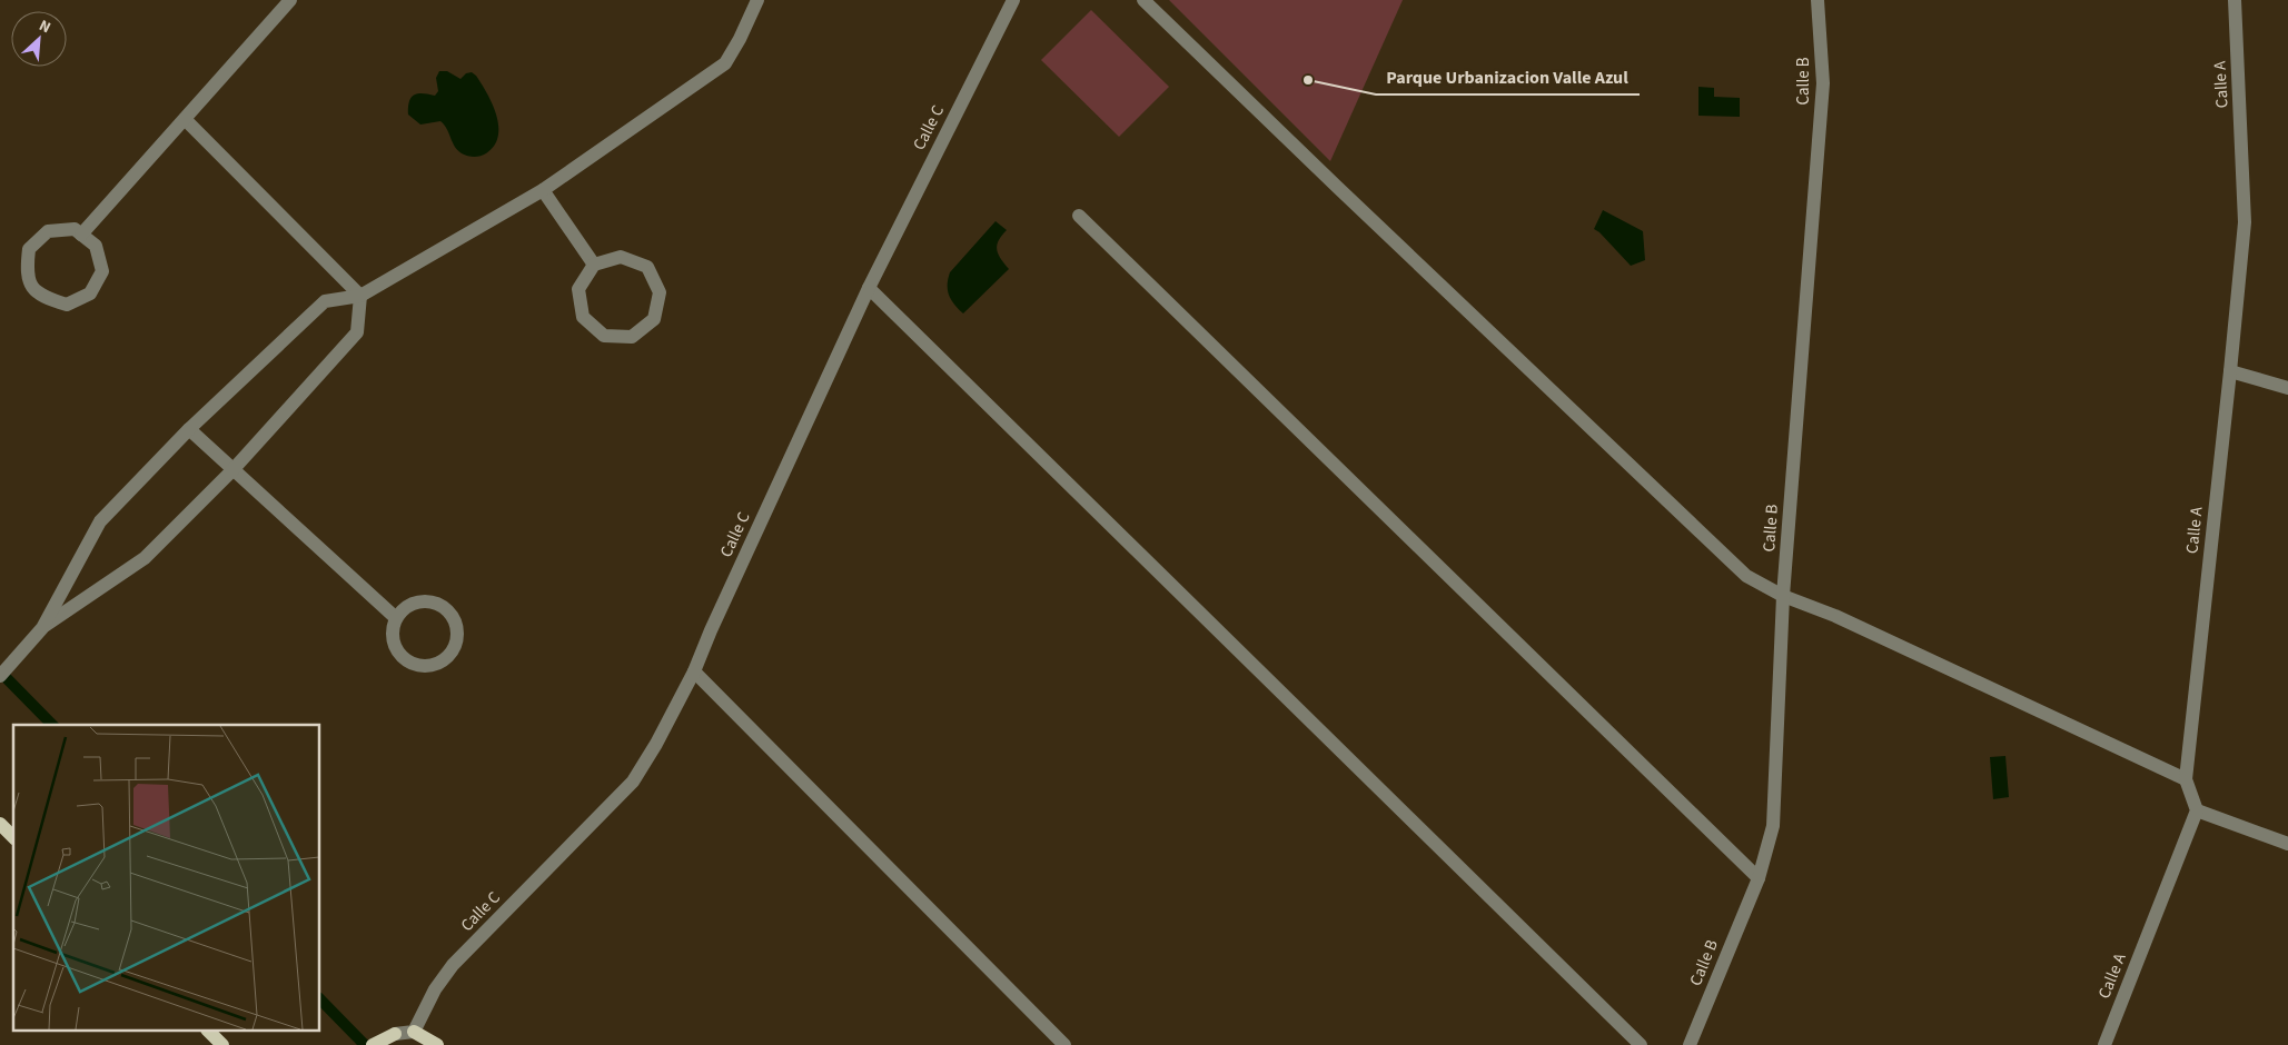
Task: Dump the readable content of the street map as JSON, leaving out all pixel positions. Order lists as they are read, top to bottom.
{
  "streets": {
    "street": ["Calle B", "Calle A", "Calle C"]
  },
  "places": ["Parque Urbanizacion Valle Azul"],
  "north": "top right"
}
